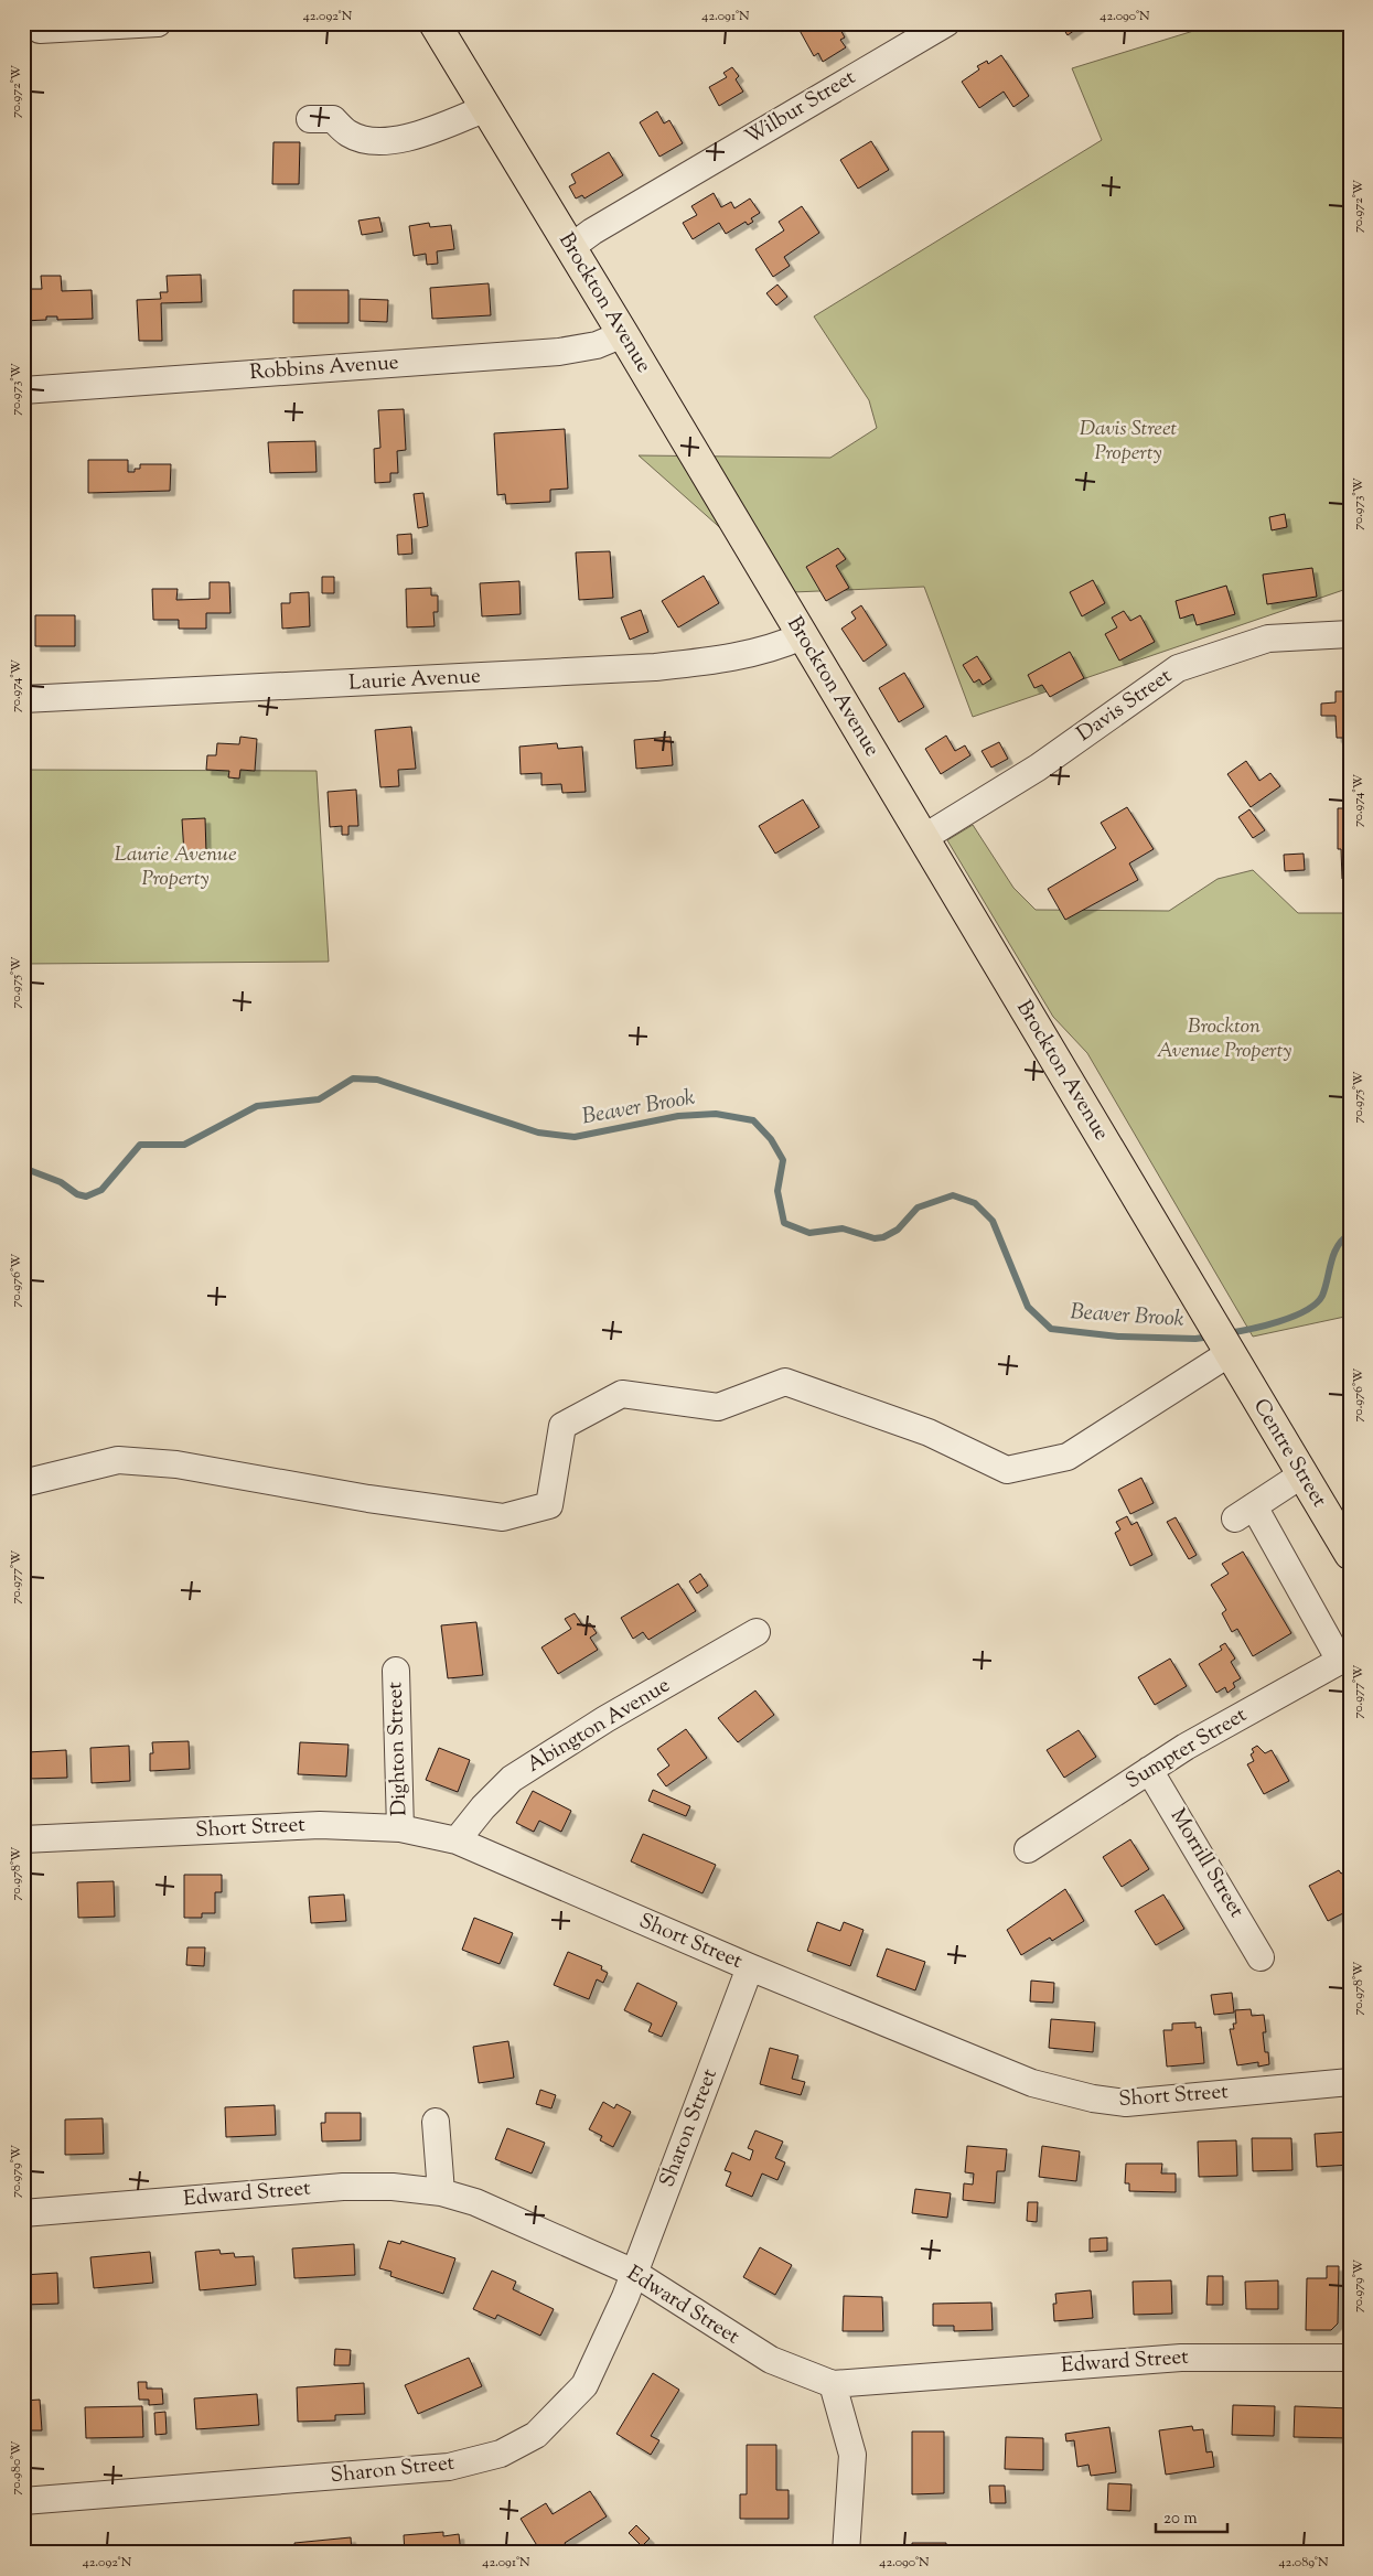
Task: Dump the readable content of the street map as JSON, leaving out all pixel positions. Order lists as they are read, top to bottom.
{
  "streets": {
    "main road": ["Brockton Avenue", "Centre Street"],
    "street": [
      "Wilbur Street",
      "Robbins Avenue",
      "Laurie Avenue",
      "Davis Street",
      "Abington Avenue",
      "Dighton Street",
      "Sumpter Street",
      "Short Street",
      "Morrill Street",
      "Sharon Street",
      "Edward Street"
    ]
  },
  "crossings": [
    ["Wilbur Street", "Brockton Avenue"],
    ["Brockton Avenue", "Robbins Avenue"],
    ["Brockton Avenue", "Laurie Avenue"],
    ["Brockton Avenue", "Davis Street"],
    ["Brockton Avenue", "Centre Street"],
    ["Abington Avenue", "Short Street"],
    ["Dighton Street", "Short Street"],
    ["Sumpter Street", "Morrill Street"],
    ["Short Street", "Sharon Street"],
    ["Sharon Street", "Edward Street"]
  ],
  "water": ["Beaver Brook"],
  "parks": ["Davis Street Property", "Laurie Avenue Property", "Brockton Avenue Property"],
  "scale_bar": "20 m",
  "coordinates": [
    "42.092°N",
    "42.091°N",
    "42.090°N",
    "70.972°W",
    "70.973°W",
    "70.974°W",
    "70.975°W",
    "70.976°W",
    "70.977°W",
    "70.978°W",
    "70.979°W",
    "70.980°W",
    "42.089°N"
  ]
}
